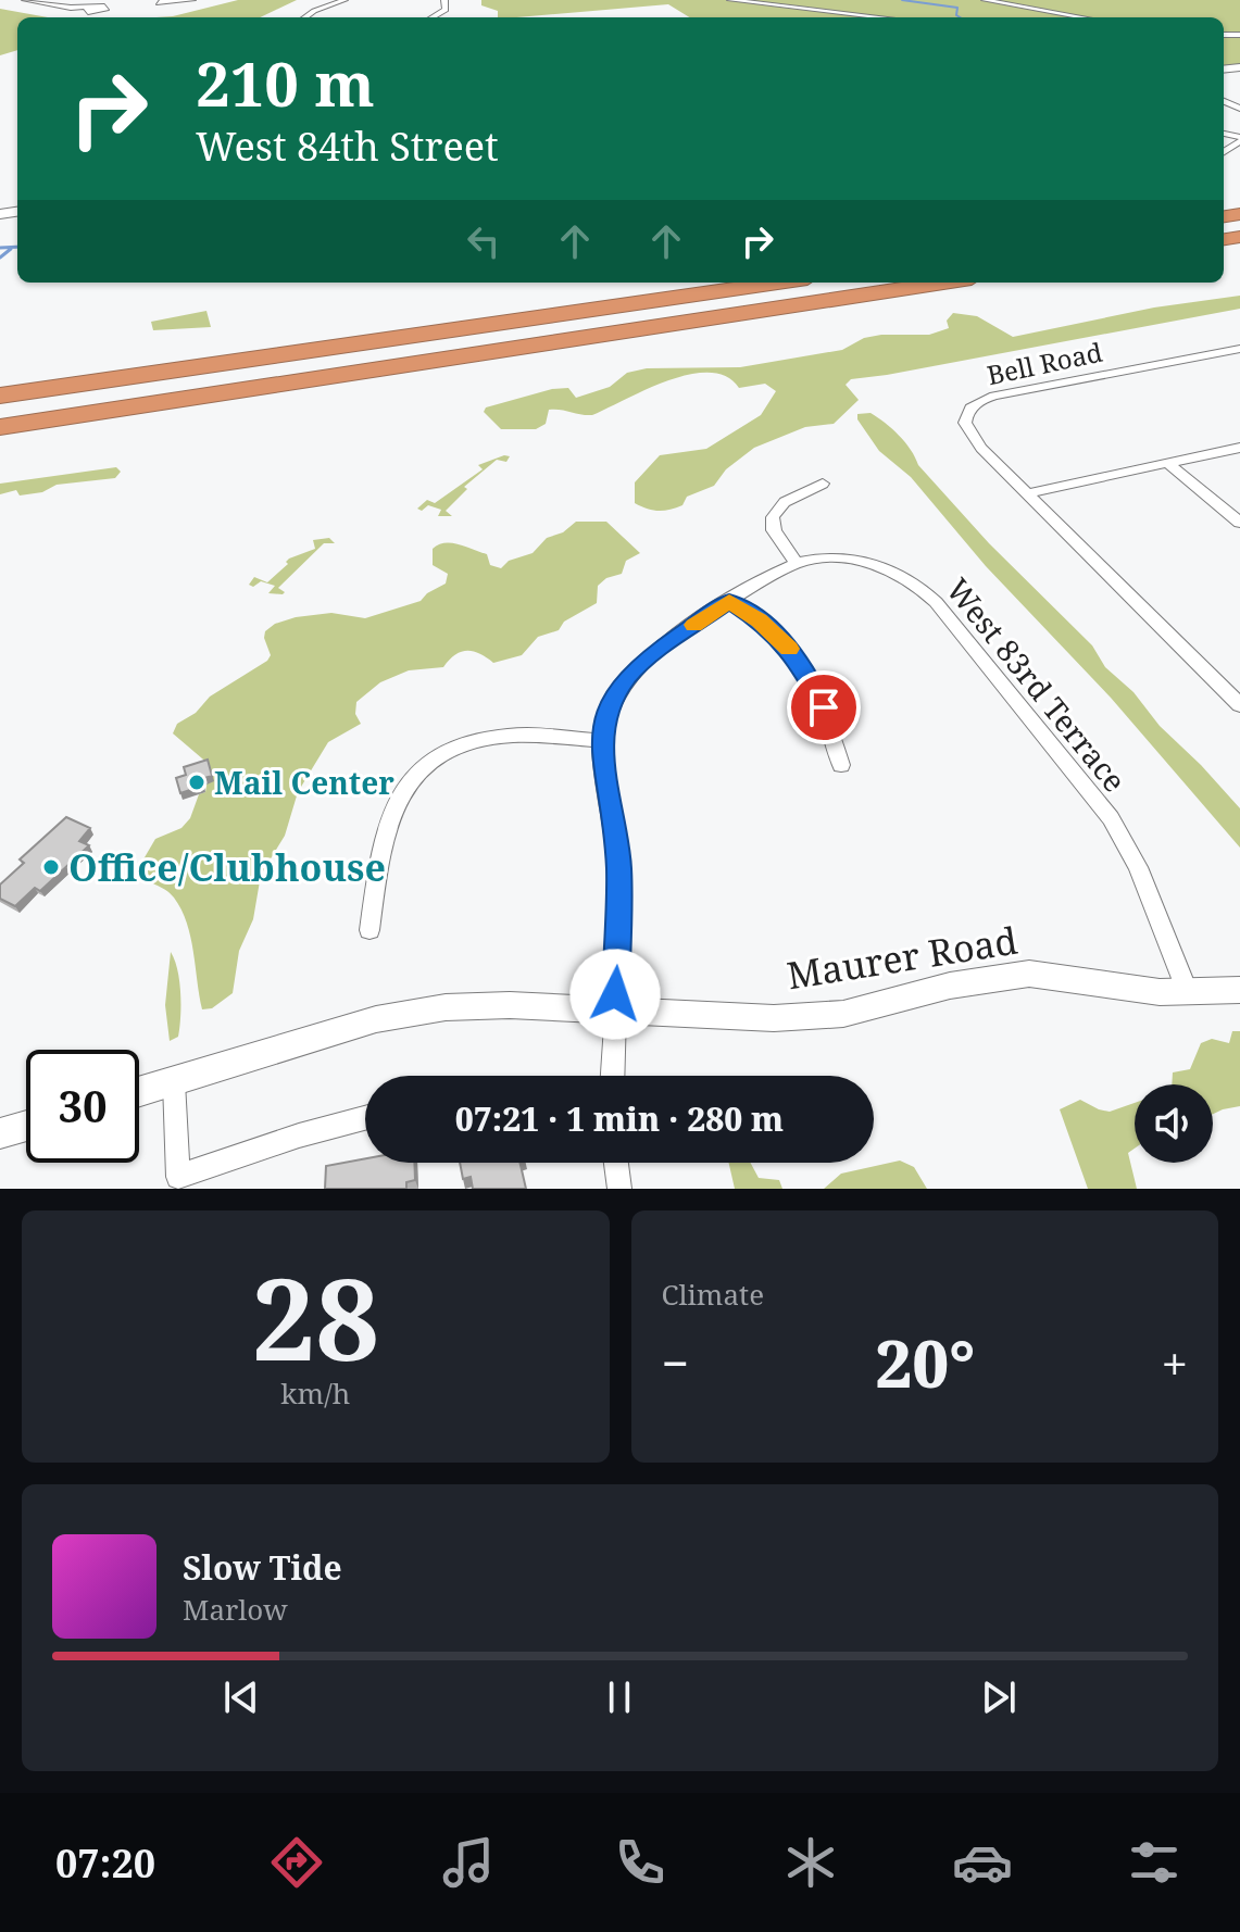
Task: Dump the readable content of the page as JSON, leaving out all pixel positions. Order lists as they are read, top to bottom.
{
  "streets": {
    "street": ["Bell Road", "West 83rd Terrace", "Maurer Road"]
  },
  "crossings": [
    ["West 83rd Terrace", "Maurer Road"]
  ],
  "places": ["Mail Center", "Office/Clubhouse"],
  "page": {
    "turn": ["210 m", "West 84th Street"],
    "limit": "30",
    "trip": "07:21 · 1 min · 280 m",
    "tile": [
      ["28", "km/h"],
      "Climate"
    ],
    "heat": ["−", "20°", "+"],
    "song": ["Slow Tide", "Marlow"],
    "tabs": "07:20"
  }
}
